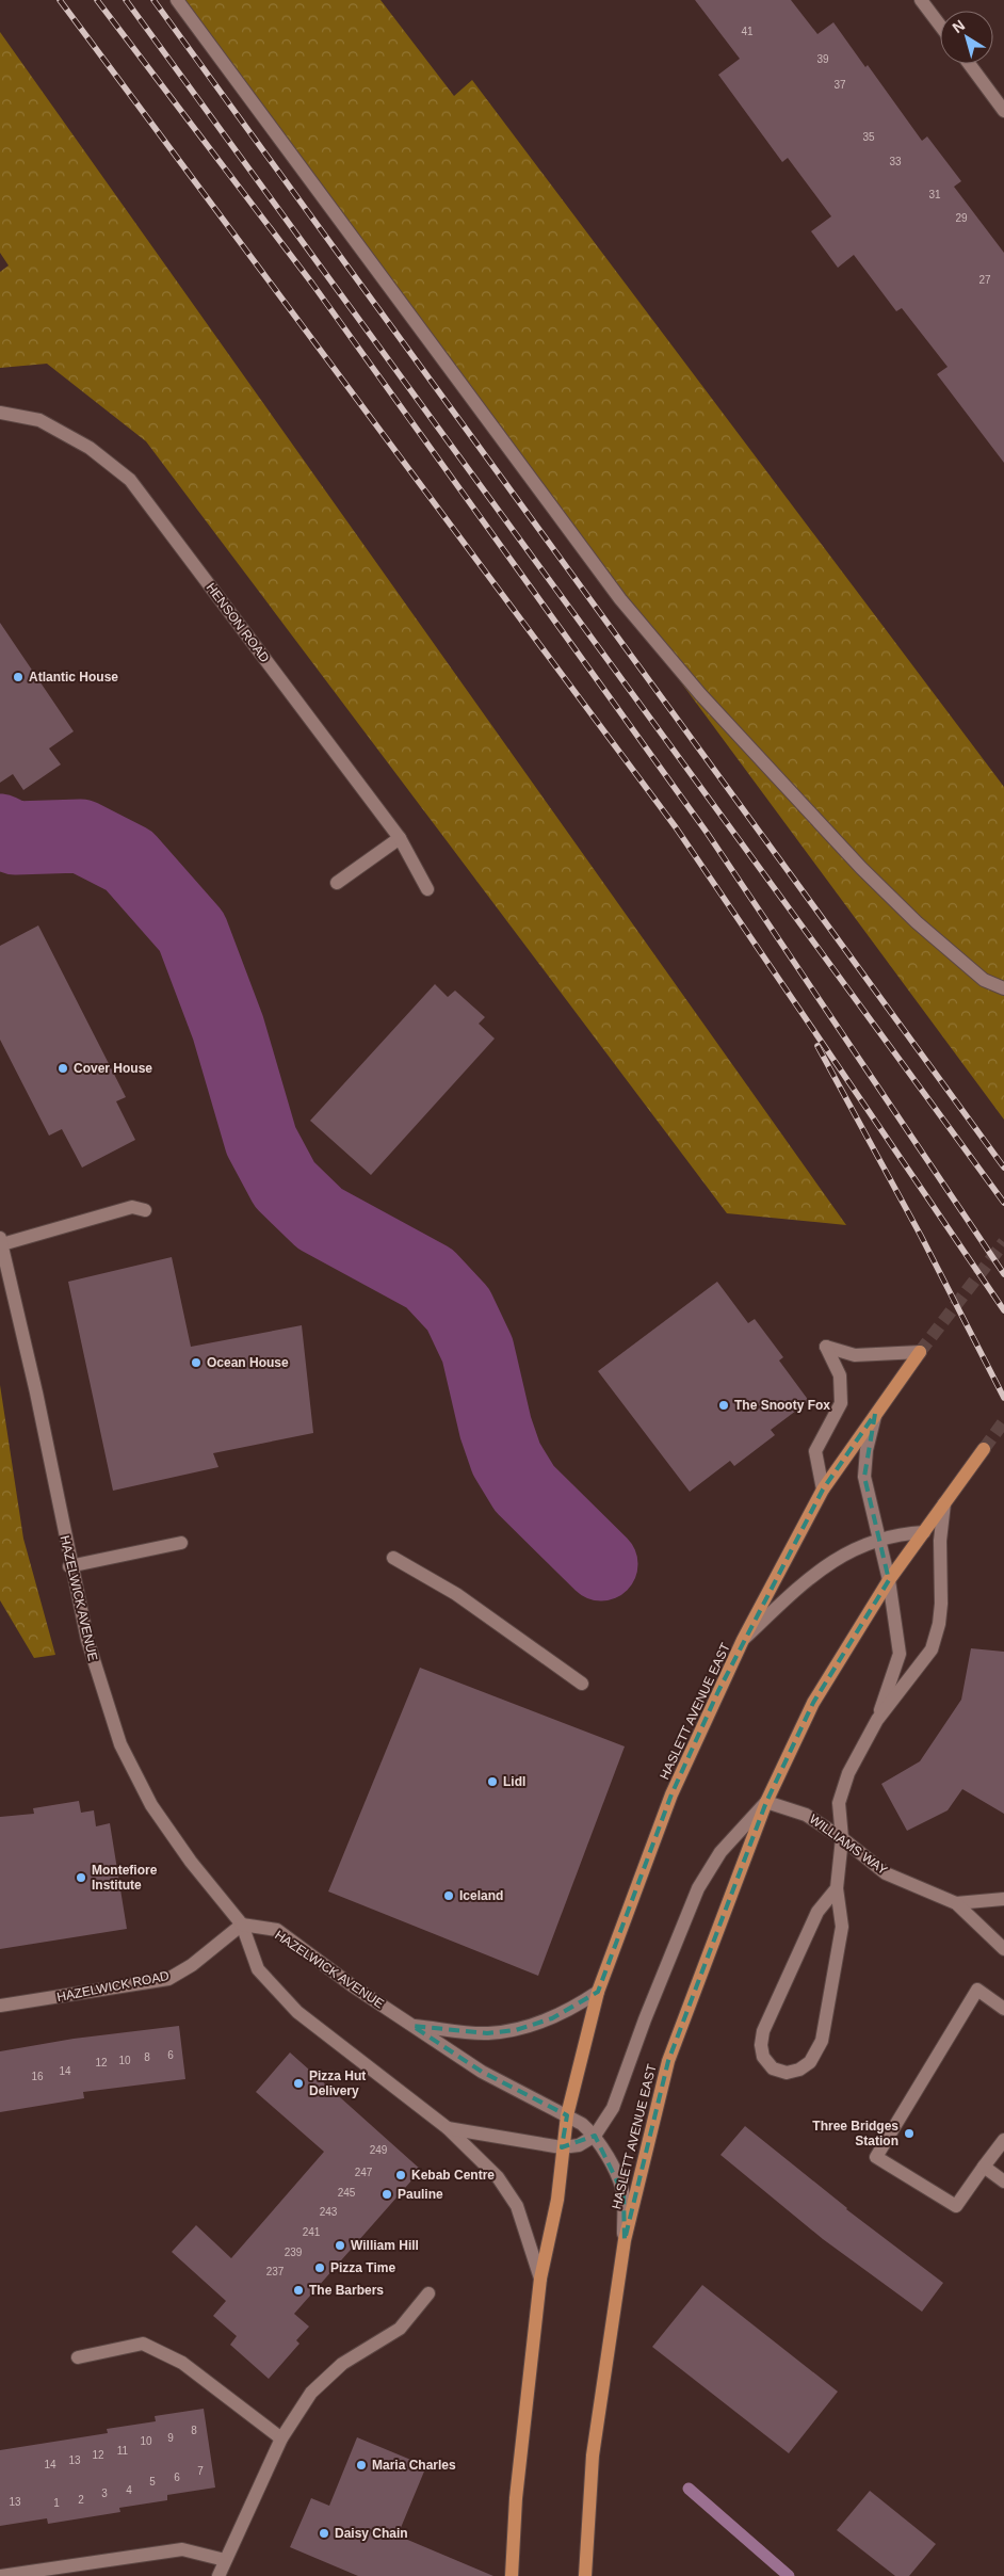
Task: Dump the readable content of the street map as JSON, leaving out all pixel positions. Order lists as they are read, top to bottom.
{
  "streets": {
    "main road": ["HASLETT AVENUE EAST"],
    "street": [
      "HENSON ROAD",
      "HAZELWICK AVENUE",
      "WILLIAMS WAY",
      "HAZELWICK ROAD"
    ]
  },
  "crossings": [
    ["HAZELWICK AVENUE", "HASLETT AVENUE EAST"],
    ["HAZELWICK AVENUE", "HAZELWICK ROAD"],
    ["HASLETT AVENUE EAST", "WILLIAMS WAY"]
  ],
  "places": [
    "Atlantic House",
    "Cover House",
    "Ocean House",
    "The Snooty Fox",
    "Lidl",
    "Montefiore Institute",
    "Iceland",
    "Pizza Hut Delivery",
    "Three Bridges Station",
    "Kebab Centre",
    "Pauline",
    "William Hill",
    "Pizza Time",
    "The Barbers",
    "Maria Charles",
    "Daisy Chain"
  ],
  "house_numbers": [
    "41",
    "39",
    "37",
    "35",
    "33",
    "31",
    "29",
    "27",
    "6",
    "8",
    "10",
    "12",
    "14",
    "16",
    "249",
    "247",
    "245",
    "243",
    "241",
    "239",
    "237",
    "8",
    "9",
    "10",
    "11",
    "12",
    "13",
    "14",
    "7",
    "6",
    "5",
    "4",
    "3",
    "2",
    "13",
    "1"
  ],
  "north": "top left"
}
